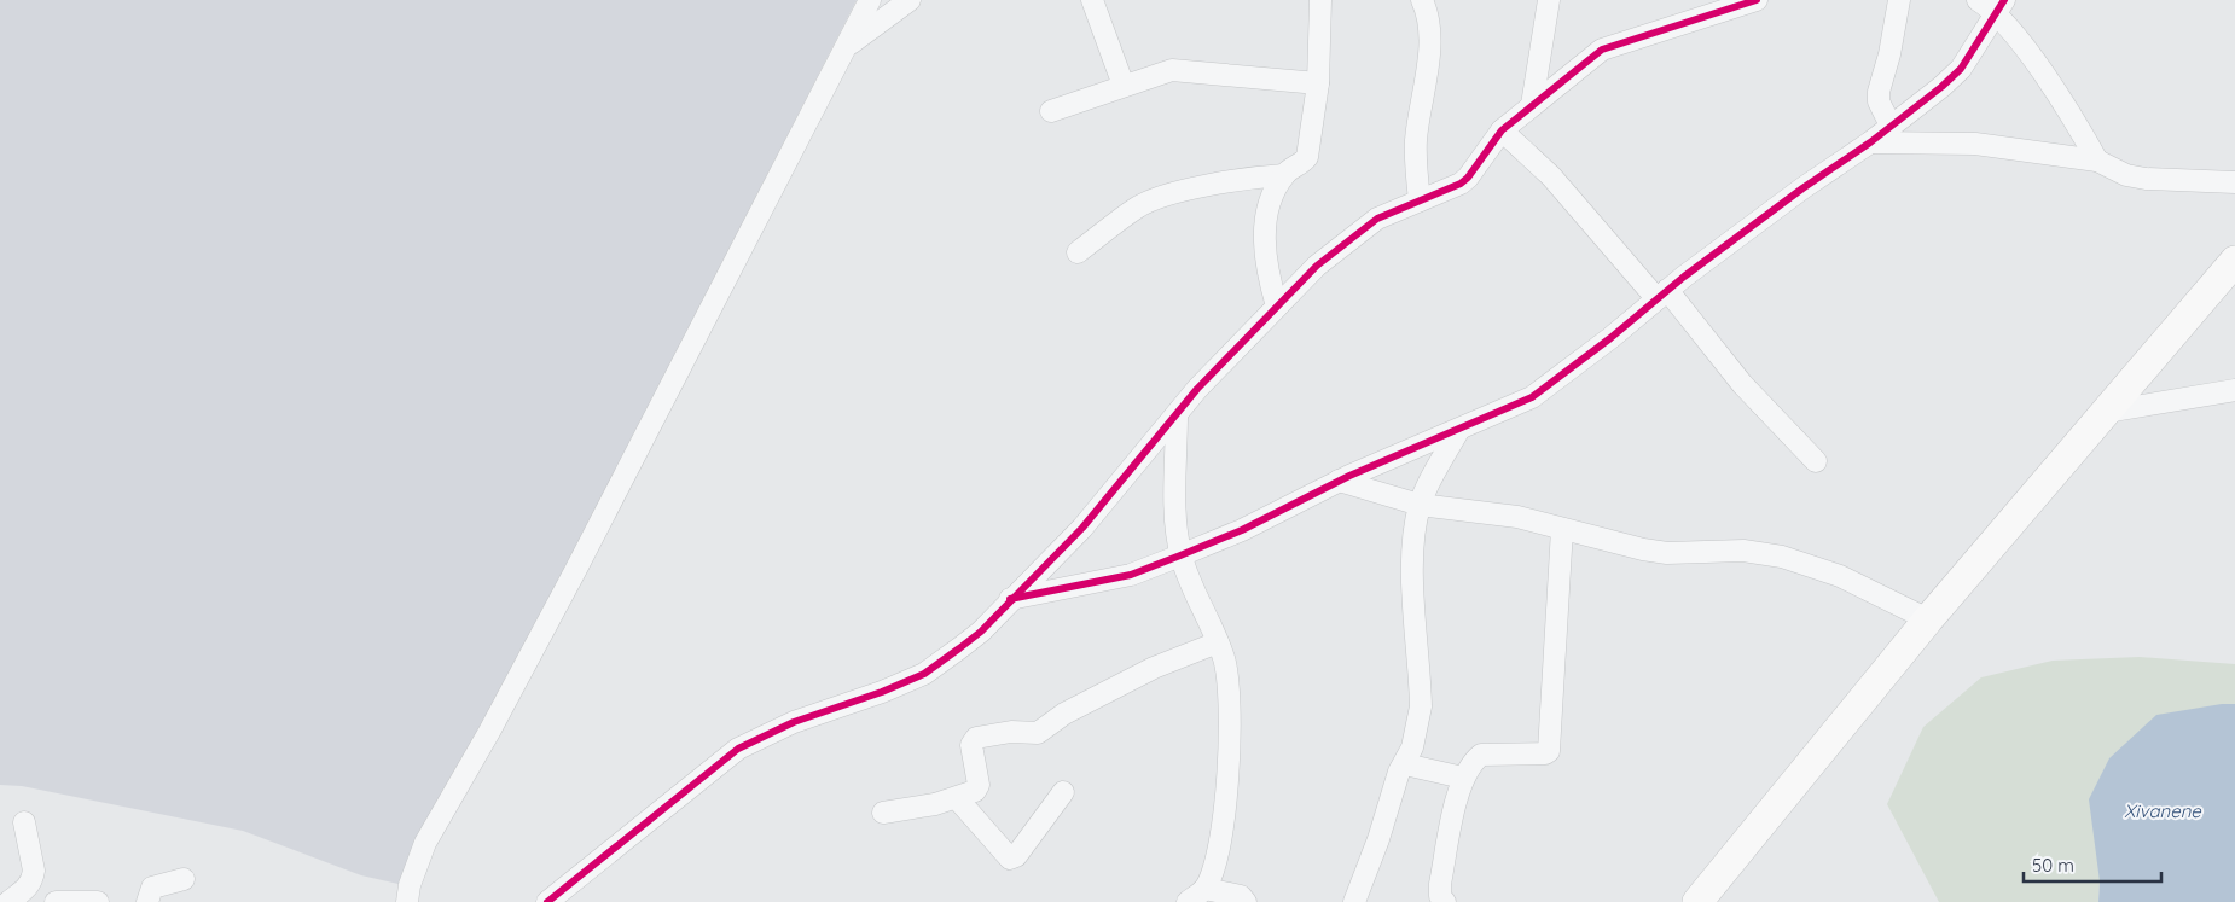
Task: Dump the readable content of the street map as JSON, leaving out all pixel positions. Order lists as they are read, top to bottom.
{
  "water": ["Xivanene"],
  "scale_bar": "50 m"
}
